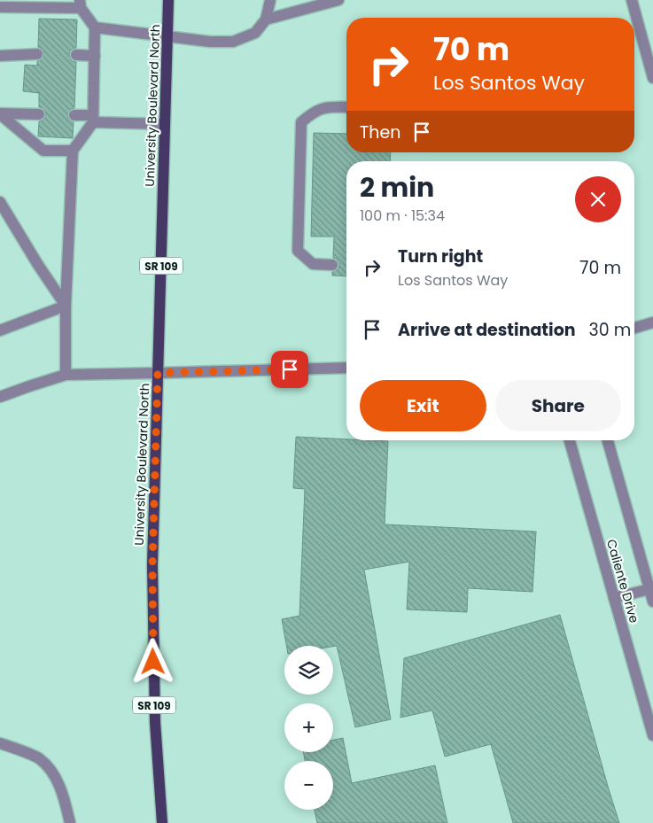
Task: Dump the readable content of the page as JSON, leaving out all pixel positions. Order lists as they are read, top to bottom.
{
  "streets": {
    "main road": ["University Boulevard North", "SR 109"],
    "street": ["Caliente Drive"]
  },
  "page": {
    "turn": ["70 m", "Los Santos Way"],
    "then": "Then",
    "heading": ["2 min", "100 m · 15:34"],
    "list": [
      {
        "name": "Turn right",
        "note": "Los Santos Way",
        "value": "70 m"
      },
      {
        "name": "Arrive at destination",
        "value": "30 m"
      }
    ],
    "buttons": ["Exit", "Share"],
    "map_buttons": ["+", "−"]
  }
}
